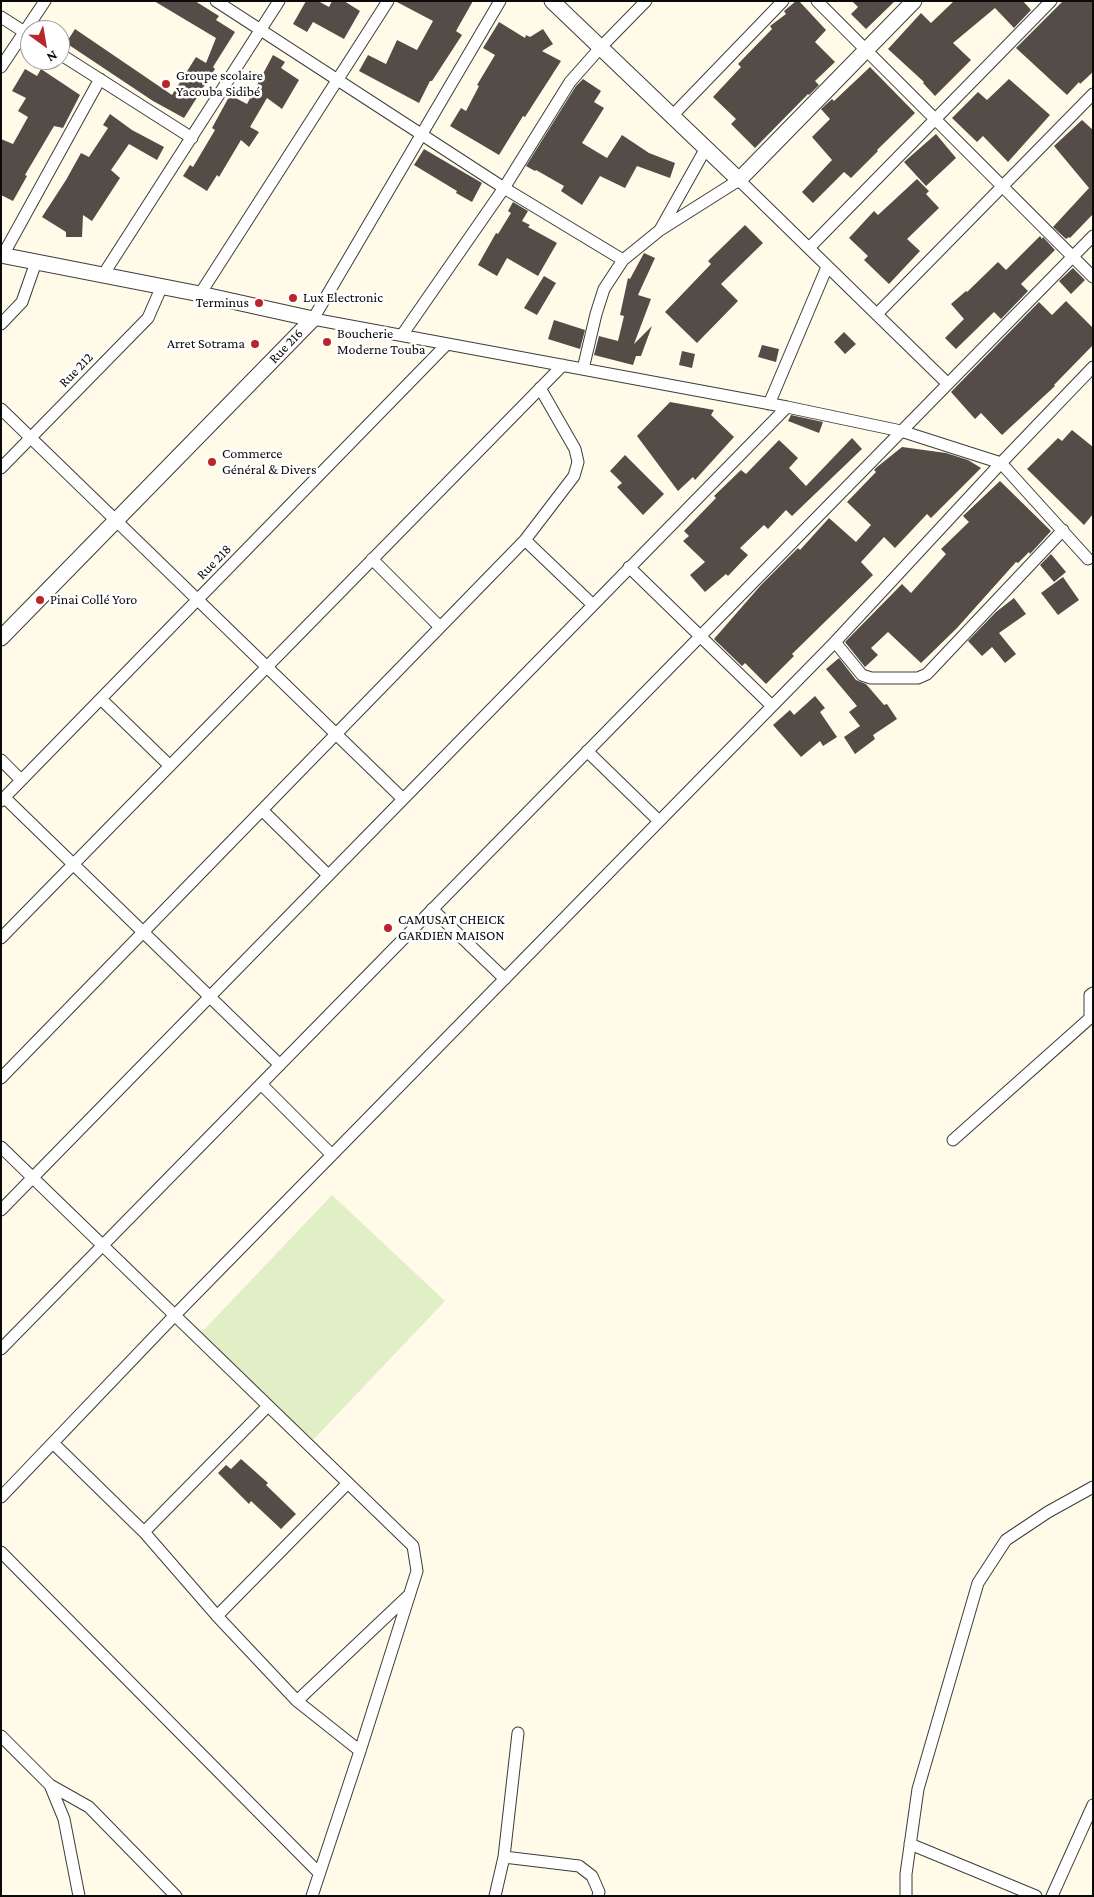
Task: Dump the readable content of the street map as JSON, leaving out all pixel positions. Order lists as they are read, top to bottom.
{
  "streets": {
    "street": ["Rue 216", "Rue 212", "Rue 218"]
  },
  "places": [
    "Groupe scolaire Yacouba Sidibé",
    "Lux Electronic",
    "Terminus",
    "Boucherie Moderne Touba",
    "Arret Sotrama",
    "Commerce Général & Divers",
    "Pinai Collé Yoro",
    "CAMUSAT CHEICK GARDIEN MAISON"
  ],
  "north": "bottom right"
}
